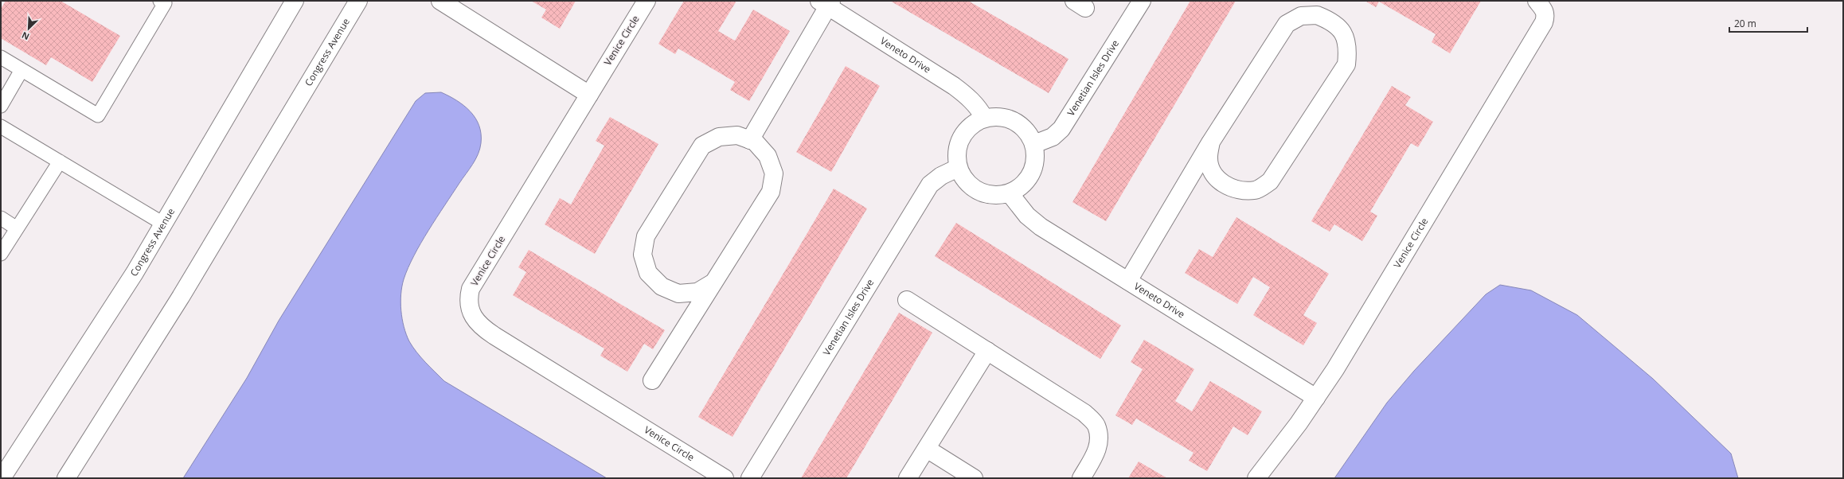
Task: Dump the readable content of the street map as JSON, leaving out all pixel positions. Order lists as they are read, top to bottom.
{
  "streets": {
    "street": [
      "Venice Circle",
      "Congress Avenue",
      "Veneto Drive",
      "Venetian Isles Drive"
    ]
  },
  "crossings": [
    ["Venice Circle", "Veneto Drive"],
    ["Veneto Drive", "Venetian Isles Drive"]
  ],
  "scale_bar": "20 m",
  "north": "bottom left"
}
